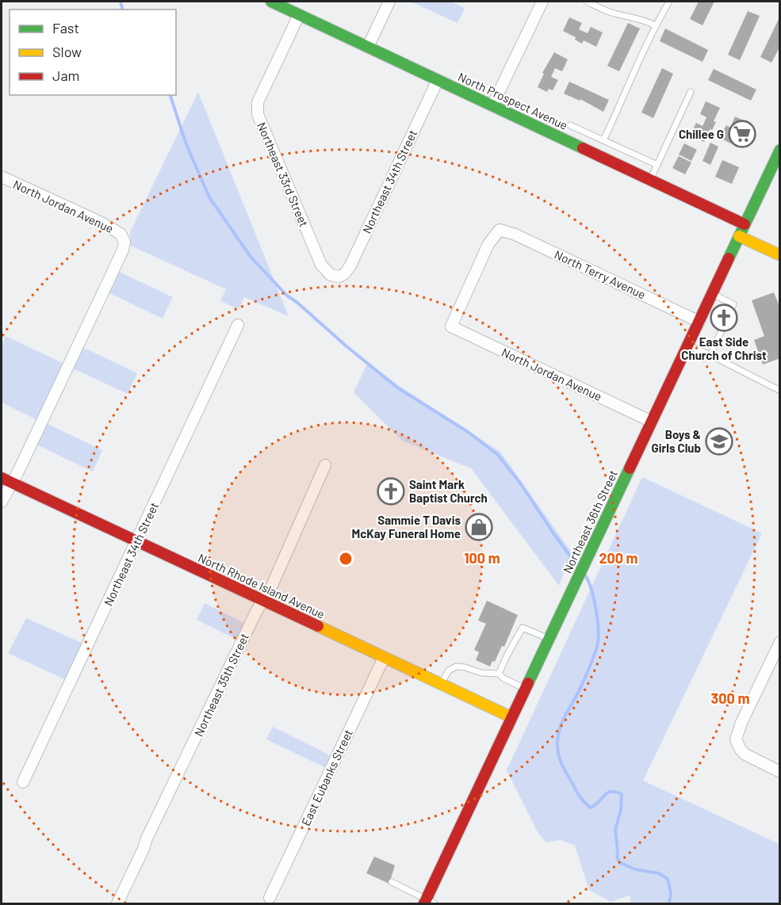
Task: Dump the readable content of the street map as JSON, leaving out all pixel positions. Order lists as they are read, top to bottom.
{
  "streets": {
    "street": [
      "North Prospect Avenue",
      "Northeast 33rd Street",
      "Northeast 34th Street",
      "North Jordan Avenue",
      "North Terry Avenue",
      "Northeast 36th Street",
      "North Rhode Island Avenue",
      "Northeast 35th Street",
      "East Eubanks Street"
    ]
  },
  "crossings": [
    ["North Prospect Avenue", "Northeast 33rd Street"],
    ["North Prospect Avenue", "Northeast 34th Street"],
    ["North Prospect Avenue", "Northeast 36th Street"],
    ["Northeast 33rd Street", "Northeast 34th Street"],
    ["Northeast 34th Street", "North Rhode Island Avenue"],
    ["North Jordan Avenue", "North Terry Avenue"],
    ["North Jordan Avenue", "Northeast 36th Street"],
    ["North Jordan Avenue", "North Rhode Island Avenue"],
    ["North Terry Avenue", "Northeast 36th Street"],
    ["Northeast 36th Street", "North Rhode Island Avenue"],
    ["North Rhode Island Avenue", "Northeast 35th Street"],
    ["North Rhode Island Avenue", "East Eubanks Street"]
  ],
  "places": {
    "supermarket": ["Chillee G"],
    "church": ["East Side Church of Christ", "Saint Mark Baptist Church"],
    "school or university": ["Boys & Girls Club"],
    "shop": ["Sammie T Davis McKay Funeral Home"]
  },
  "legend": ["Fast", "Slow", "Jam"],
  "rings": ["100 m", "200 m", "300 m"]
}
